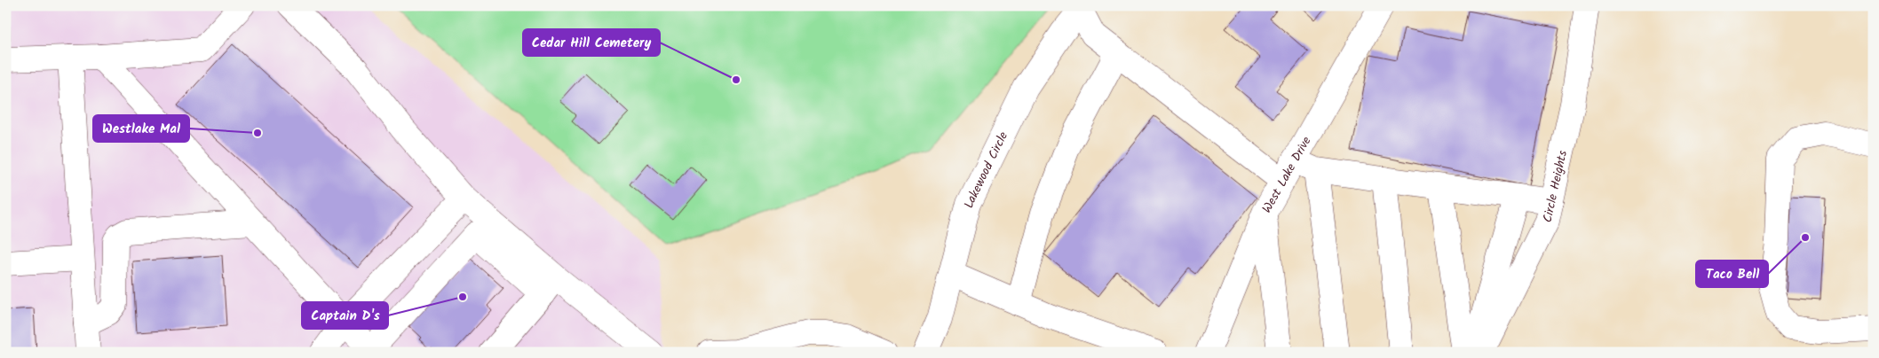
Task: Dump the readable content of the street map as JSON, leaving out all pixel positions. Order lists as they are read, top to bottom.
{
  "streets": {
    "street": ["Lakewood Circle", "West Lake Drive", "Circle Heights"]
  },
  "places": [
    "Cedar Hill Cemetery",
    "Westlake Mal",
    "Taco Bell",
    "Captain D's"
  ]
}
